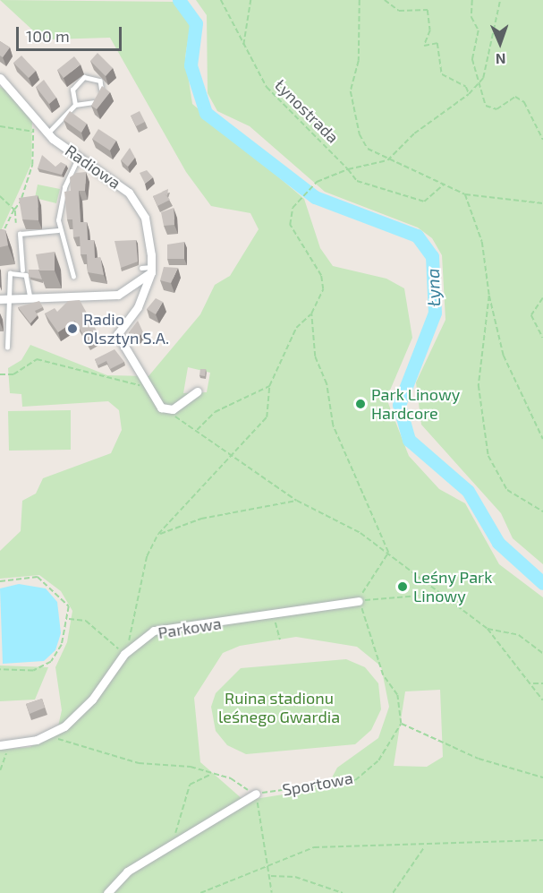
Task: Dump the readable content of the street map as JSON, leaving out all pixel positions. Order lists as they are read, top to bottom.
{
  "streets": {
    "street": ["Radiowa", "Parkowa"],
    "path": ["Łynostrada", "Sportowa"]
  },
  "water": ["Łyna"],
  "parks": ["Ruina stadionu leśnego Gwardia"],
  "places": ["Radio Olsztyn S.A.", "Park Linowy Hardcore", "Leśny Park Linowy"],
  "scale_bar": "100 m",
  "north": "bottom"
}
